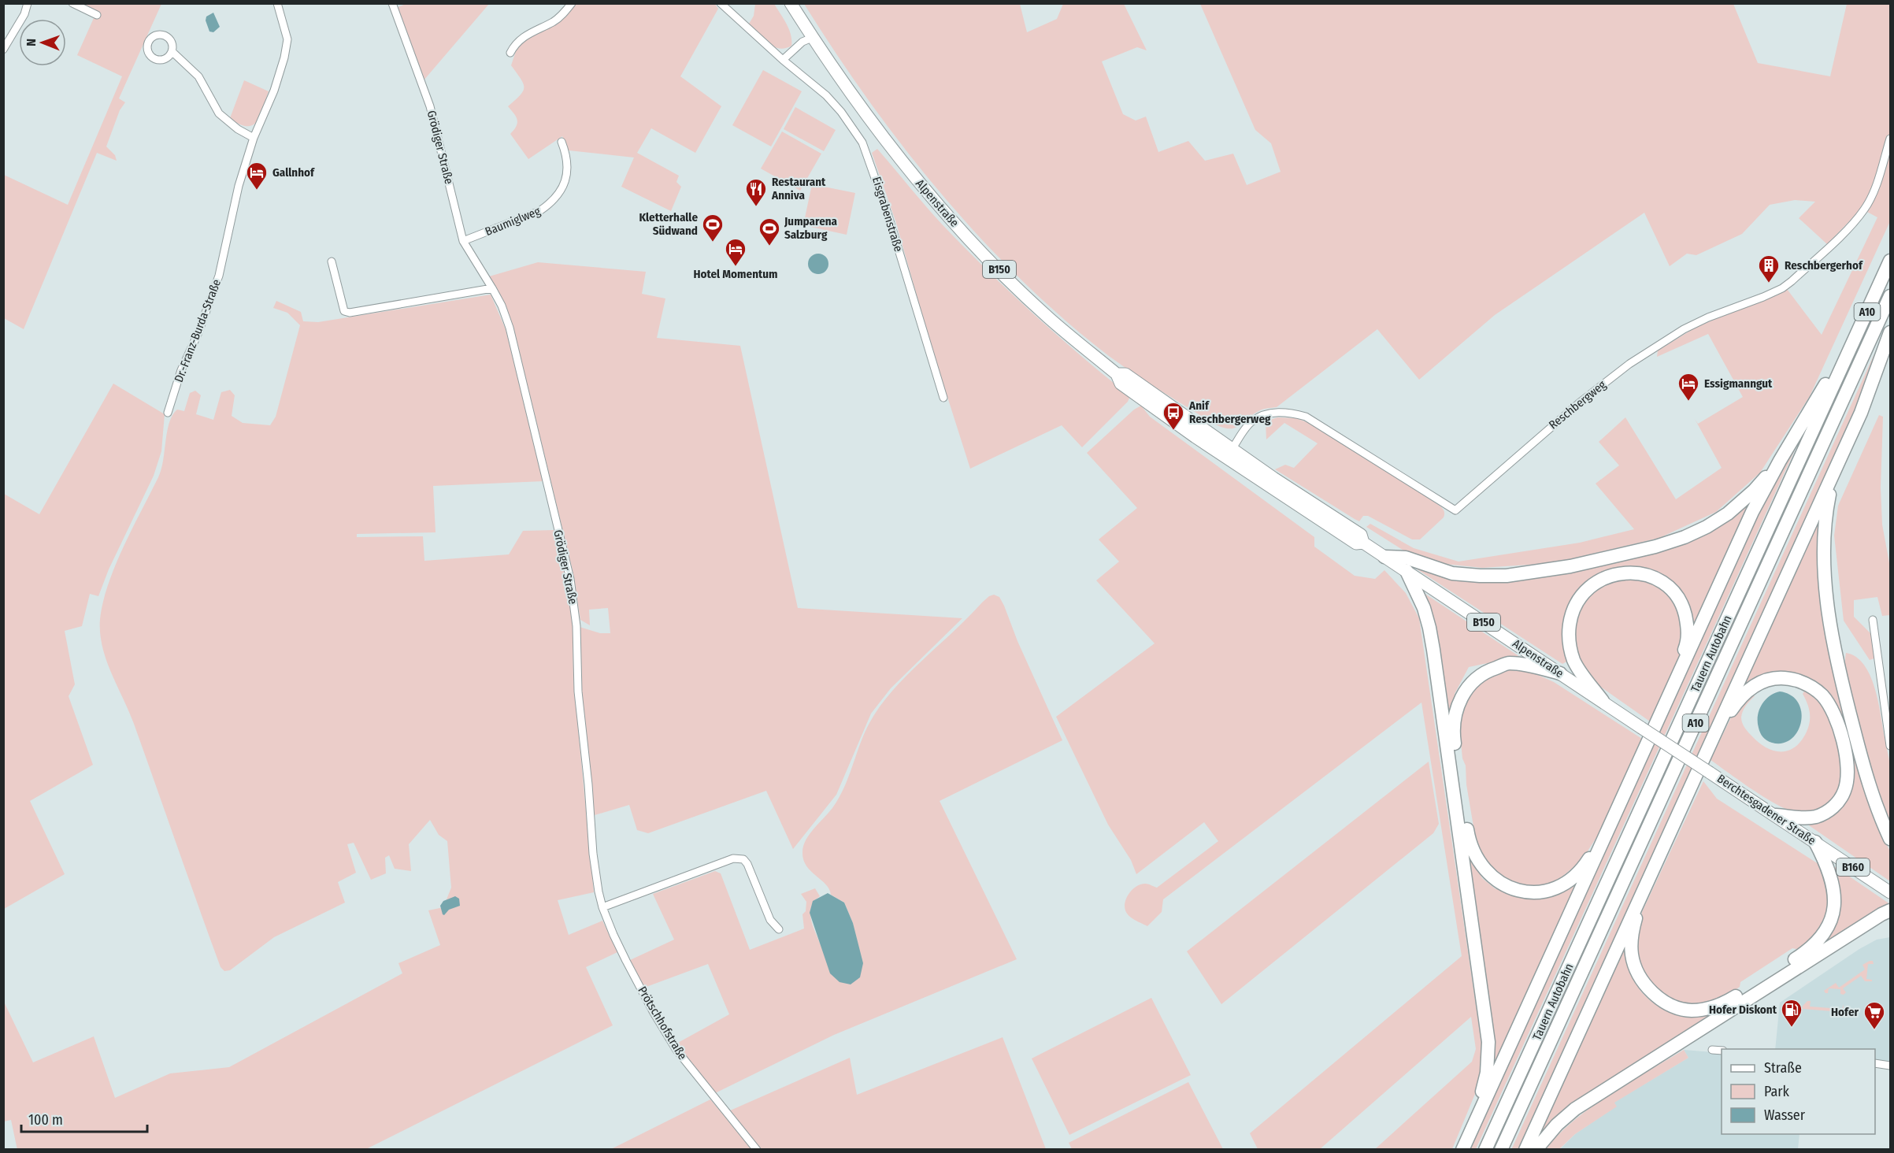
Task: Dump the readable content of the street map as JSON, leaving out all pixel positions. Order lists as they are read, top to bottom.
{
  "streets": {
    "highway": ["A10", "Tauern Autobahn"],
    "main road": [
      "Alpenstraße",
      "B150",
      "Berchtesgadener Straße",
      "B160"
    ],
    "street": [
      "Grödiger Straße",
      "Eisgrabenstraße",
      "Baumiglweg",
      "Dr.-Franz-Burda-Straße",
      "Reschbergweg",
      "Prötschhofstraße"
    ]
  },
  "crossings": [
    ["Grödiger Straße", "Baumiglweg"],
    ["Grödiger Straße", "Prötschhofstraße"],
    ["Alpenstraße", "Reschbergweg"],
    ["Alpenstraße", "Berchtesgadener Straße"]
  ],
  "places": {
    "hotel": ["Gallnhof", "Hotel Momentum", "Essigmanngut"],
    "restaurant": ["Restaurant Anniva"],
    "sports": ["Kletterhalle Südwand", "Jumparena Salzburg"],
    "building": ["Reschbergerhof"],
    "bus stop": ["Anif Reschbergerweg"],
    "fuel station": ["Hofer Diskont"],
    "supermarket": ["Hofer"]
  },
  "legend": ["Straße", "Park", "Wasser"],
  "scale_bar": "100 m",
  "north": "left"
}
